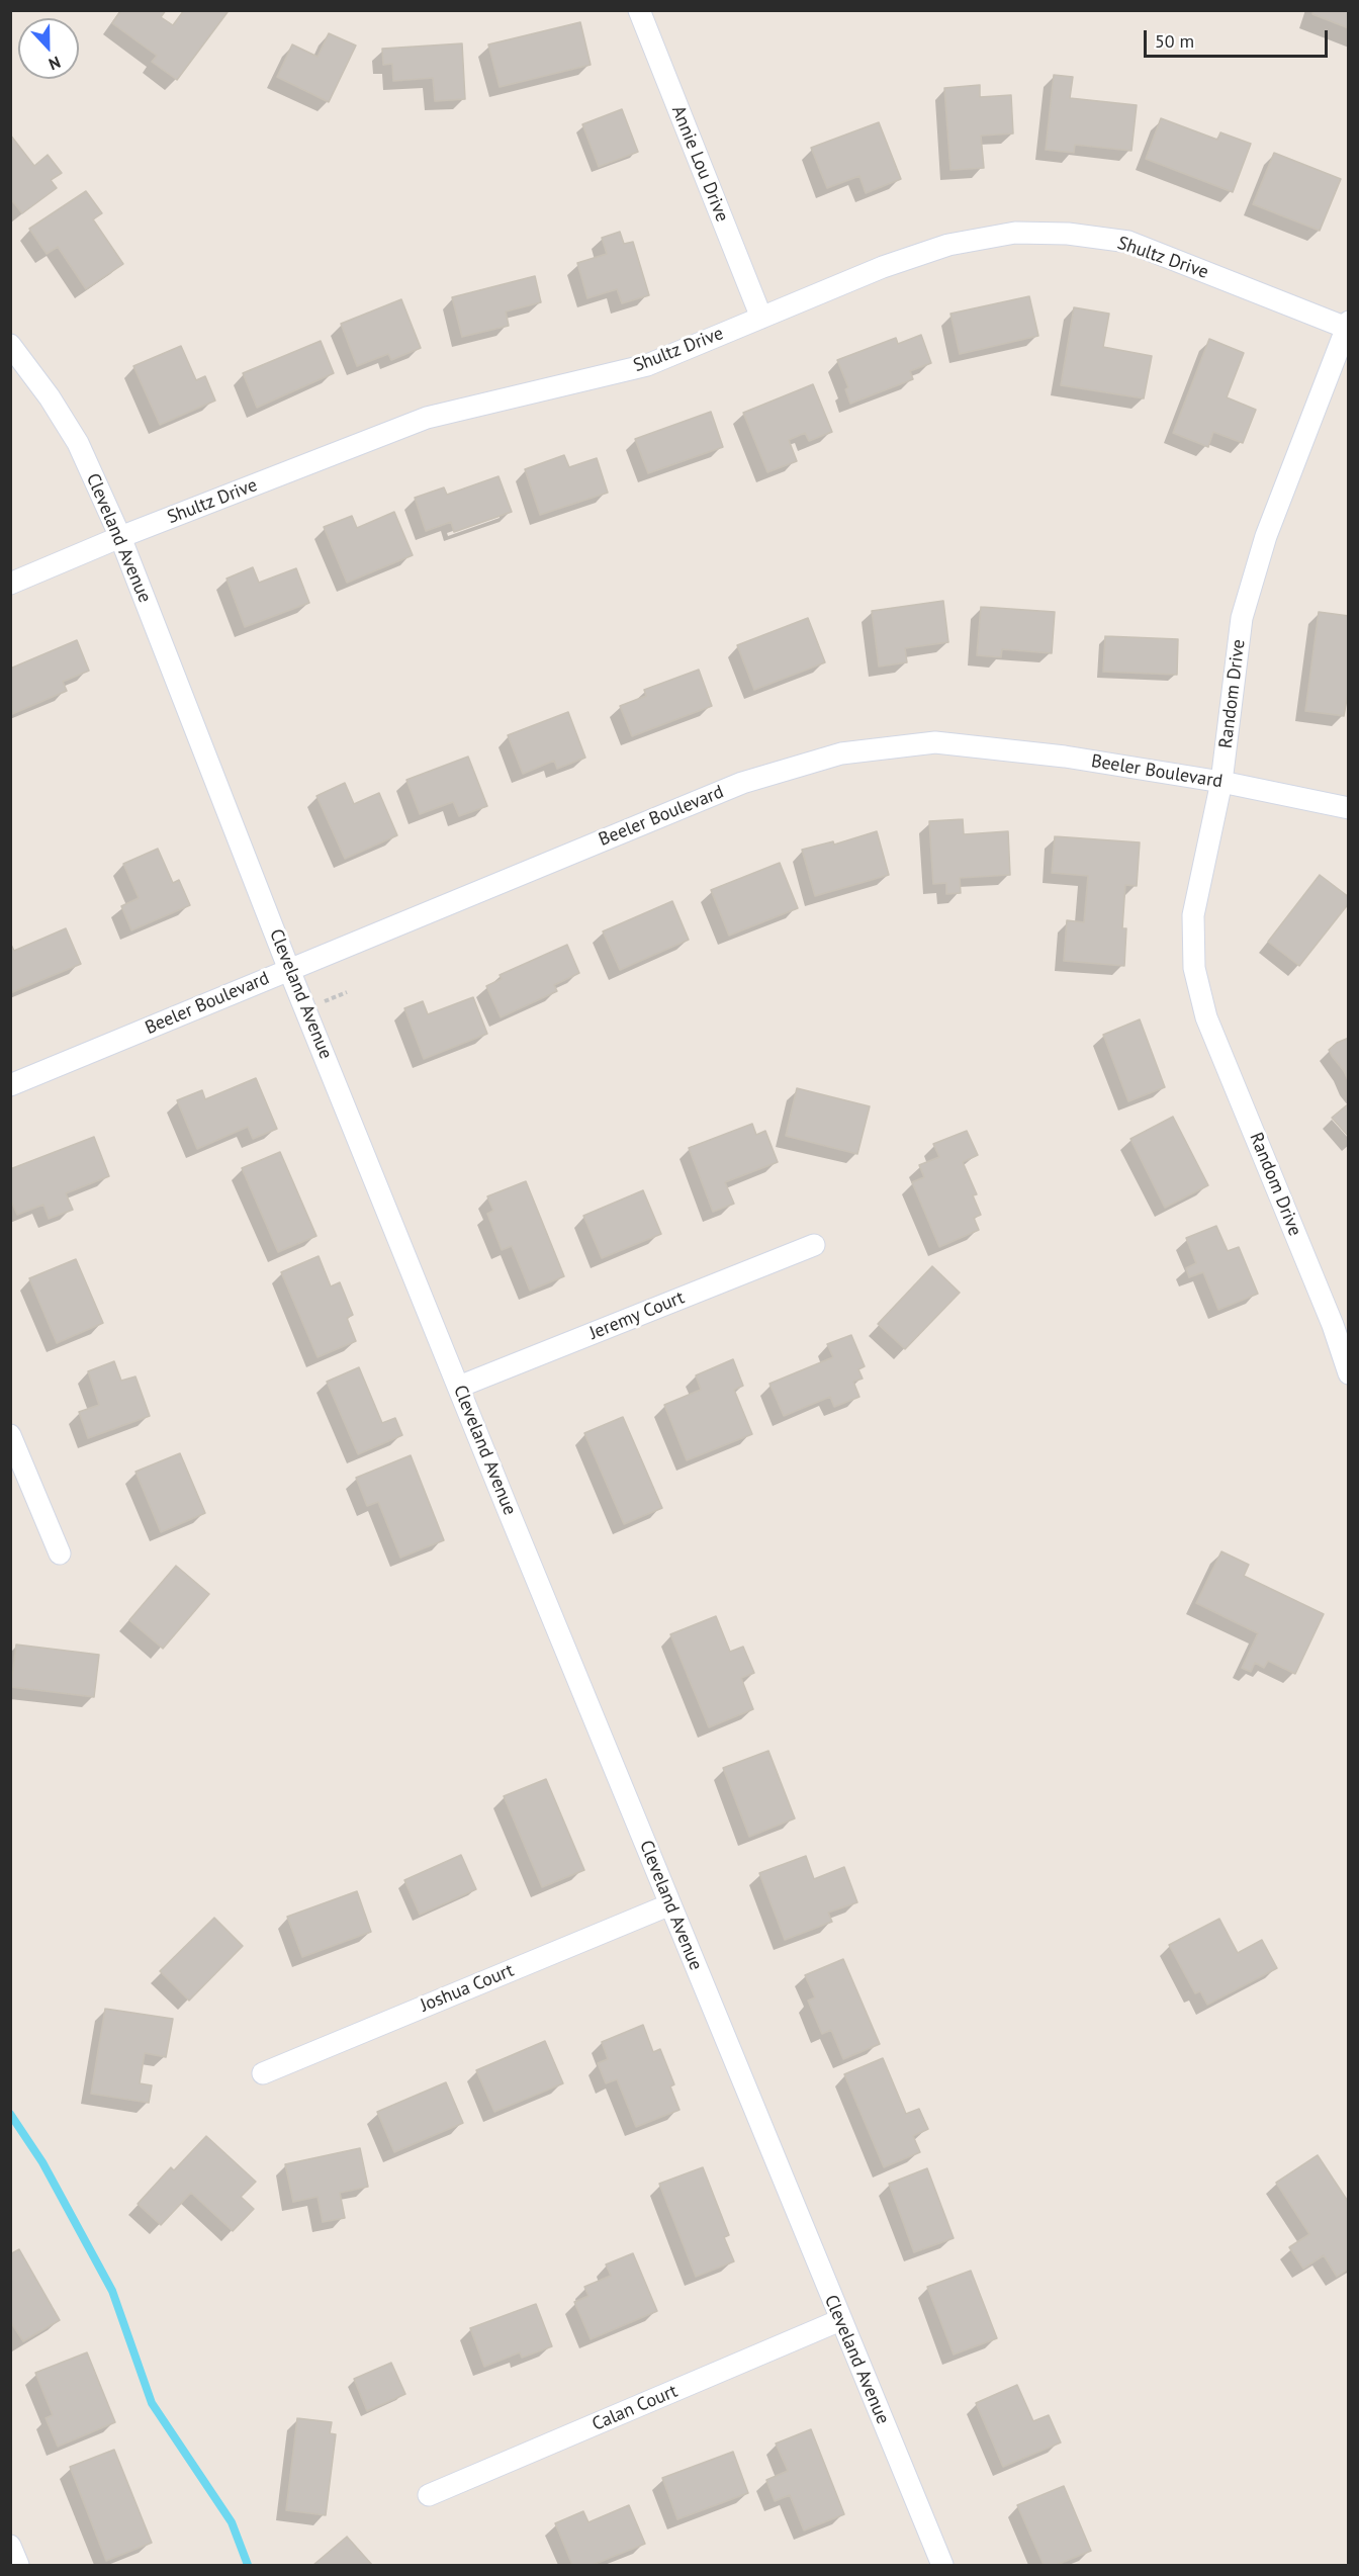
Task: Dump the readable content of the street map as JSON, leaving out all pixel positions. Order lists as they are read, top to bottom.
{
  "streets": {
    "street": [
      "Annie Lou Drive",
      "Shultz Drive",
      "Cleveland Avenue",
      "Random Drive",
      "Beeler Boulevard",
      "Jeremy Court",
      "Joshua Court",
      "Calan Court"
    ]
  },
  "crossings": [
    ["Annie Lou Drive", "Shultz Drive"],
    ["Shultz Drive", "Cleveland Avenue"],
    ["Shultz Drive", "Random Drive"],
    ["Cleveland Avenue", "Beeler Boulevard"],
    ["Cleveland Avenue", "Jeremy Court"],
    ["Cleveland Avenue", "Joshua Court"],
    ["Cleveland Avenue", "Calan Court"],
    ["Random Drive", "Beeler Boulevard"]
  ],
  "scale_bar": "50 m",
  "north": "bottom"
}
